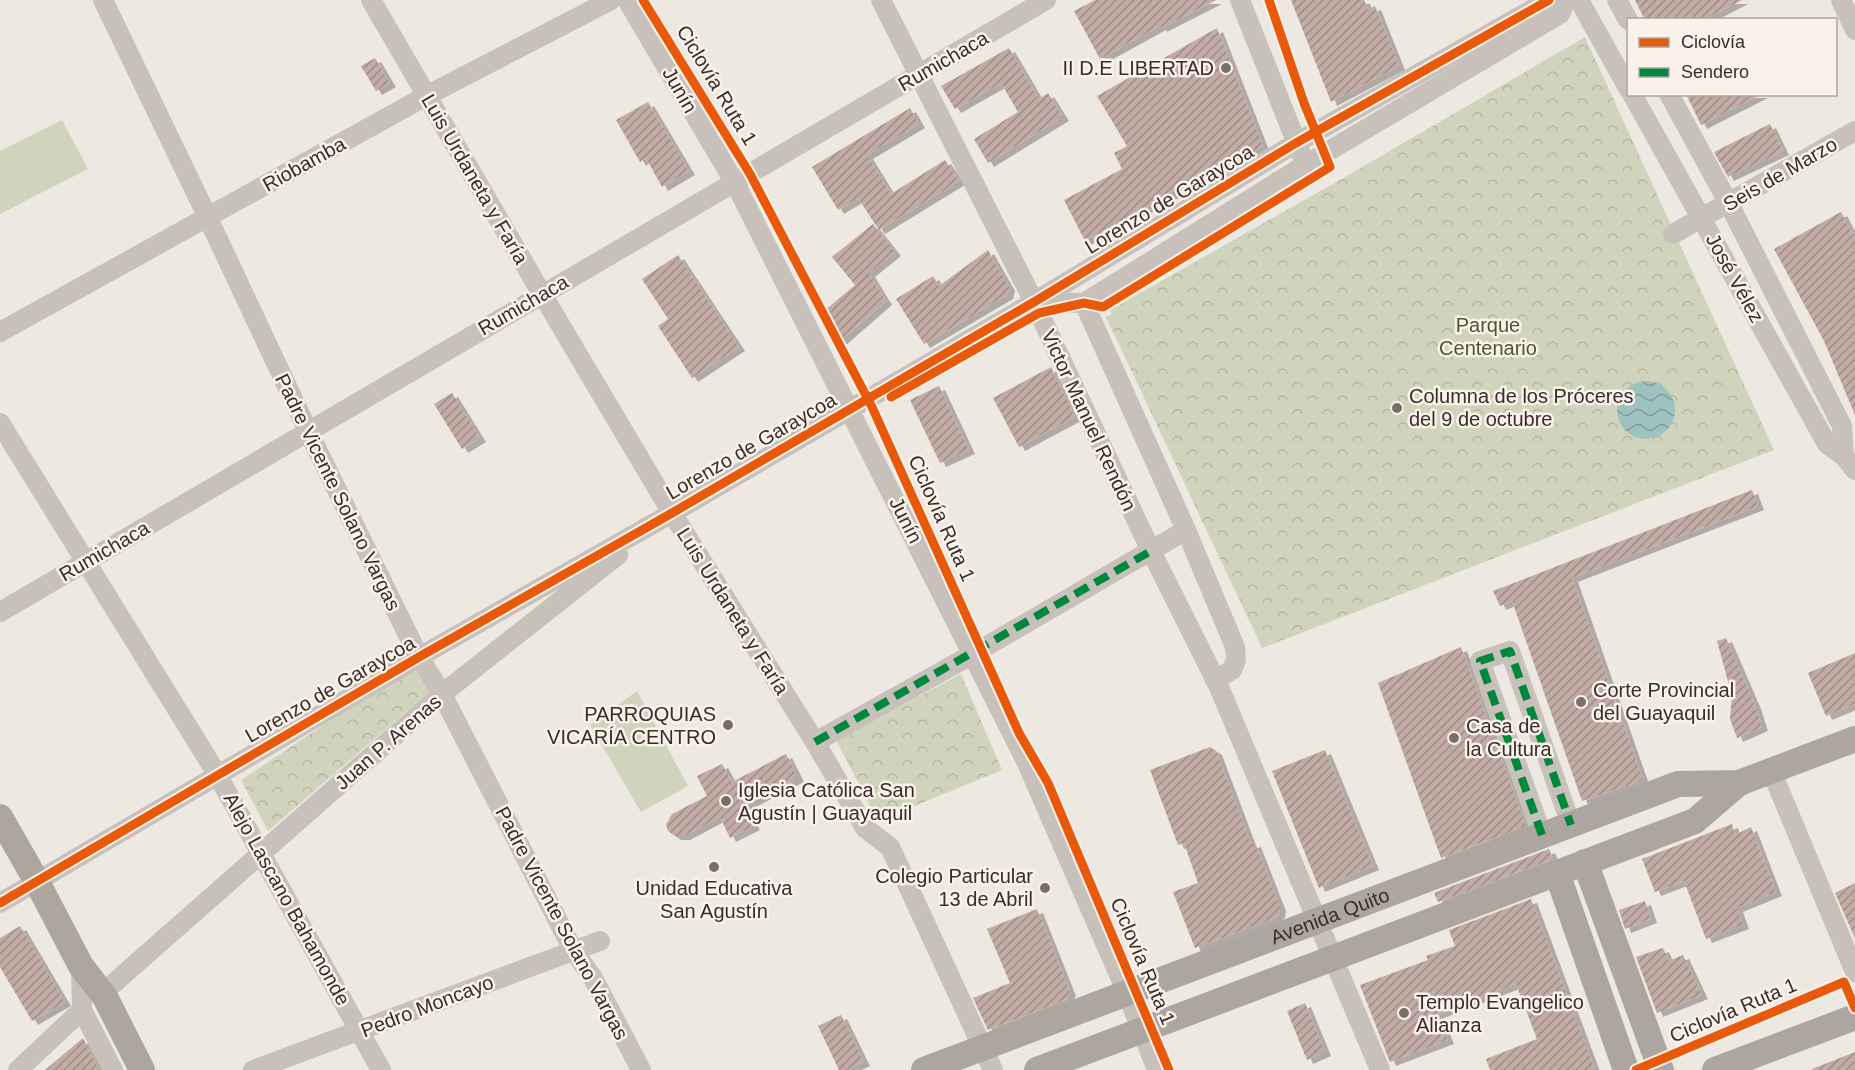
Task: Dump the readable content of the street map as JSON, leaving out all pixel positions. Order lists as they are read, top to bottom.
{
  "streets": {
    "main road": ["Avenida Quito"],
    "street": [
      "Rumichaca",
      "Junín",
      "Riobamba",
      "Seis de Marzo",
      "Luis Urdaneta y Faría",
      "Lorenzo de Garaycoa",
      "José Vélez",
      "Victor Manuel Rendón",
      "Padre Vicente Solano Vargas",
      "Juan P. Arenas",
      "Alejo Lascano Bahamonde",
      "Pedro Moncayo"
    ],
    "cycle path": ["Ciclovía Ruta 1"]
  },
  "crossings": [
    ["Rumichaca", "Junín"],
    ["Rumichaca", "Luis Urdaneta y Faría"],
    ["Rumichaca", "Victor Manuel Rendón"],
    ["Rumichaca", "Padre Vicente Solano Vargas"],
    ["Rumichaca", "Alejo Lascano Bahamonde"],
    ["Junín", "Lorenzo de Garaycoa"],
    ["Junín", "Avenida Quito"],
    ["Riobamba", "Luis Urdaneta y Faría"],
    ["Riobamba", "Padre Vicente Solano Vargas"],
    ["Seis de Marzo", "José Vélez"],
    ["Luis Urdaneta y Faría", "Lorenzo de Garaycoa"],
    ["Luis Urdaneta y Faría", "Juan P. Arenas"],
    ["Luis Urdaneta y Faría", "Avenida Quito"],
    ["Lorenzo de Garaycoa", "Victor Manuel Rendón"],
    ["Lorenzo de Garaycoa", "Padre Vicente Solano Vargas"],
    ["Lorenzo de Garaycoa", "Juan P. Arenas"],
    ["Lorenzo de Garaycoa", "Alejo Lascano Bahamonde"],
    ["Victor Manuel Rendón", "Avenida Quito"],
    ["Padre Vicente Solano Vargas", "Juan P. Arenas"],
    ["Padre Vicente Solano Vargas", "Pedro Moncayo"],
    ["Juan P. Arenas", "Alejo Lascano Bahamonde"],
    ["Alejo Lascano Bahamonde", "Pedro Moncayo"]
  ],
  "parks": ["Parque Centenario"],
  "places": [
    "II D.E LIBERTAD",
    "Columna de los Próceres del 9 de octubre",
    "Corte Provincial del Guayaquil",
    "PARROQUIAS VICARÍA CENTRO",
    "Casa de la Cultura",
    "Iglesia Católica San Agustín | Guayaquil",
    "Unidad Educativa San Agustín",
    "Colegio Particular 13 de Abril",
    "Templo Evangelico Alianza"
  ],
  "legend": ["Ciclovía", "Sendero"]
}
